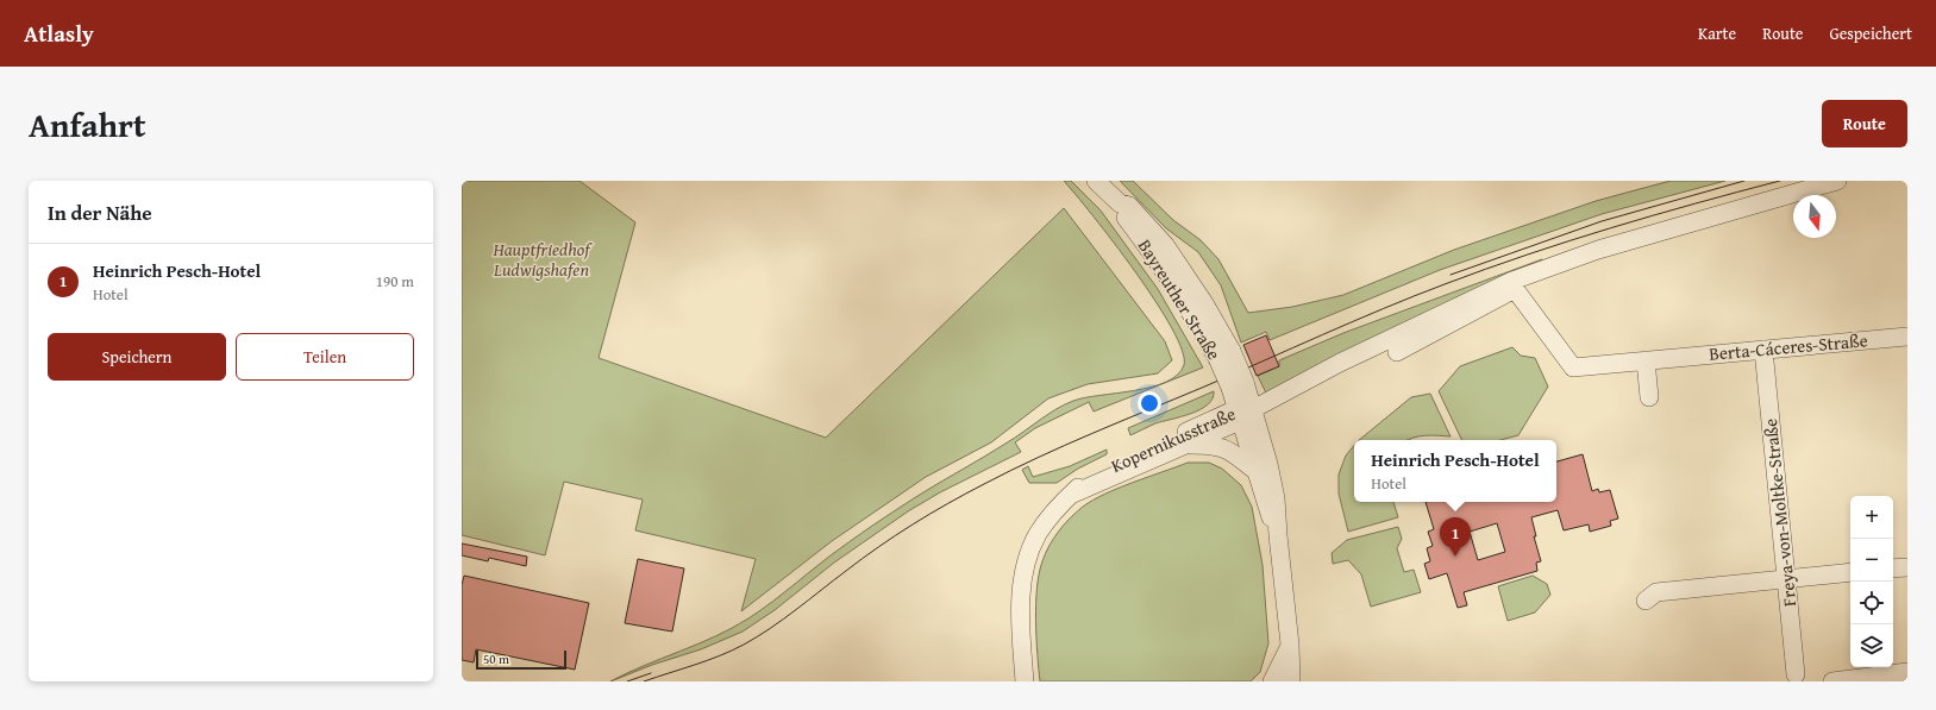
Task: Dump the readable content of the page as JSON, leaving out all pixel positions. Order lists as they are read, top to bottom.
{
  "streets": {
    "street": [
      "Bayreuther Straße",
      "Berta-Cáceres-Straße",
      "Kopernikusstraße",
      "Freya-von-Moltke-Straße"
    ]
  },
  "crossings": [
    ["Bayreuther Straße", "Kopernikusstraße"],
    ["Berta-Cáceres-Straße", "Freya-von-Moltke-Straße"]
  ],
  "parks": ["Hauptfriedhof Ludwigshafen"],
  "scale_bar": "50 m",
  "north": "bottom",
  "page": {
    "header": "Atlasly",
    "nav": ["Karte", "Route", "Gespeichert"],
    "title": "Anfahrt",
    "buttons": [
      "Route",
      ["Speichern", "Teilen"]
    ],
    "heading": "In der Nähe",
    "list": [
      {
        "mark": "1",
        "name": "Heinrich Pesch-Hotel",
        "note": "Hotel",
        "value": "190 m"
      }
    ],
    "popup": ["Heinrich Pesch-Hotel", "Hotel"],
    "map_buttons": ["+", "−"],
    "pins": "1",
    "scale": "50 m"
  }
}
